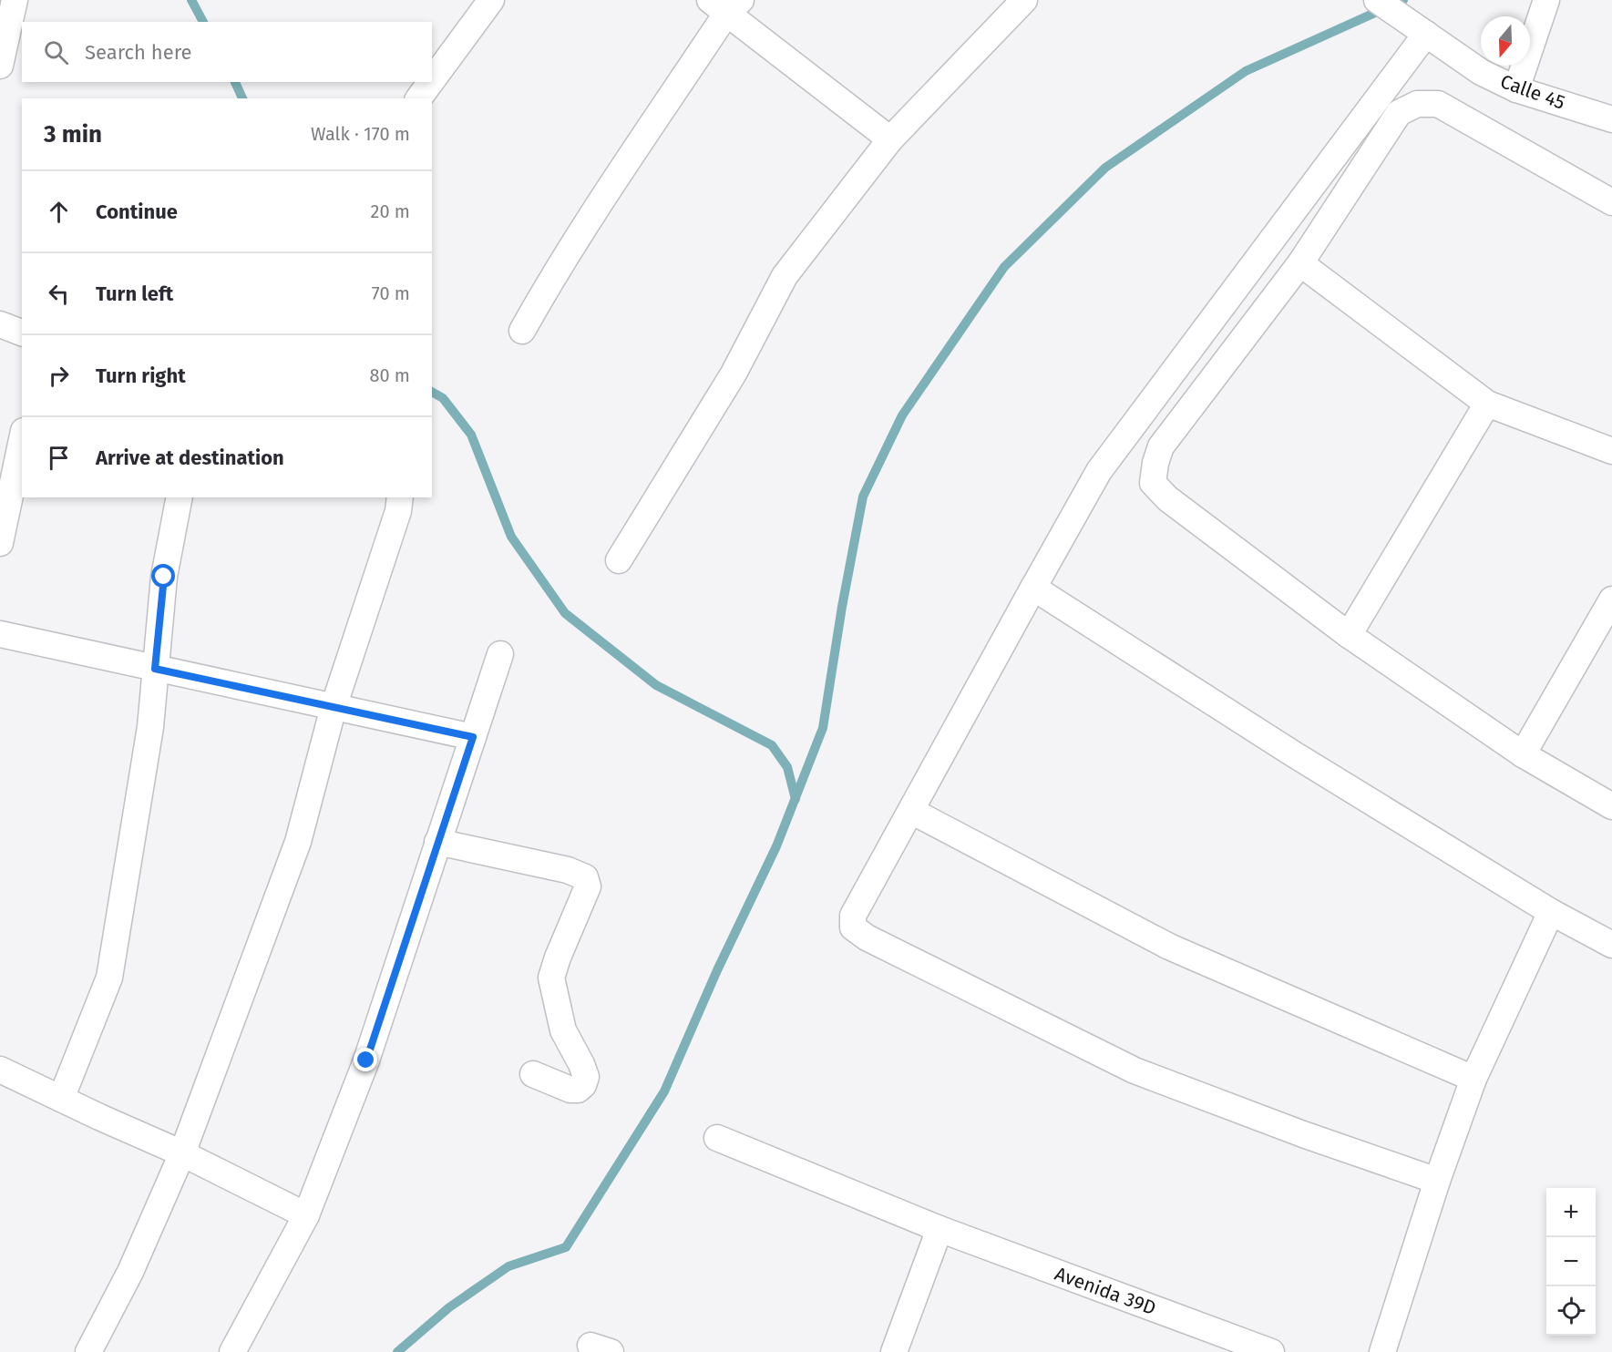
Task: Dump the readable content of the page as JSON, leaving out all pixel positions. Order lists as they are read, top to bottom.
{
  "streets": {
    "street": ["Calle 45", "Avenida 39D"]
  },
  "north": "bottom",
  "page": {
    "search": "Search here",
    "heading": ["3 min", "Walk · 170 m"],
    "list": [
      ["Continue", "20 m"],
      ["Turn left", "70 m"],
      ["Turn right", "80 m"],
      "Arrive at destination"
    ],
    "map_buttons": ["+", "−"]
  }
}
